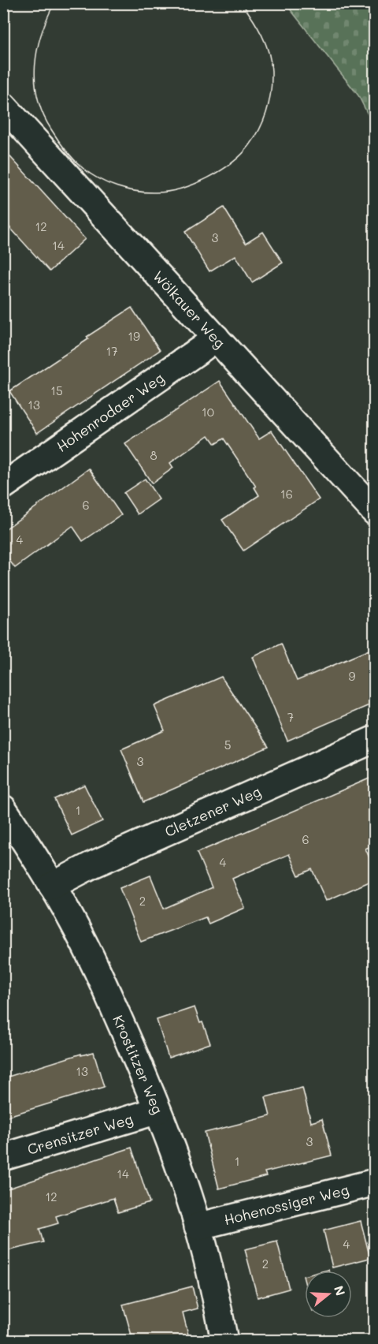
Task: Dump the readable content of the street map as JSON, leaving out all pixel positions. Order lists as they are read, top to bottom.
{
  "streets": {
    "street": [
      "Wölkauer Weg",
      "Hohenrodaer Weg",
      "Cletzener Weg",
      "Krostitzer Weg",
      "Crensitzer Weg",
      "Hohenossiger Weg"
    ]
  },
  "crossings": [
    ["Wölkauer Weg", "Hohenrodaer Weg"],
    ["Cletzener Weg", "Krostitzer Weg"],
    ["Krostitzer Weg", "Crensitzer Weg"],
    ["Krostitzer Weg", "Hohenossiger Weg"]
  ],
  "house_numbers": [
    "12",
    "3",
    "14",
    "19",
    "17",
    "15",
    "13",
    "10",
    "8",
    "16",
    "6",
    "4",
    "9",
    "7",
    "5",
    "3",
    "1",
    "6",
    "4",
    "2",
    "13",
    "3",
    "1",
    "14",
    "12",
    "4",
    "2"
  ],
  "north": "right"
}
